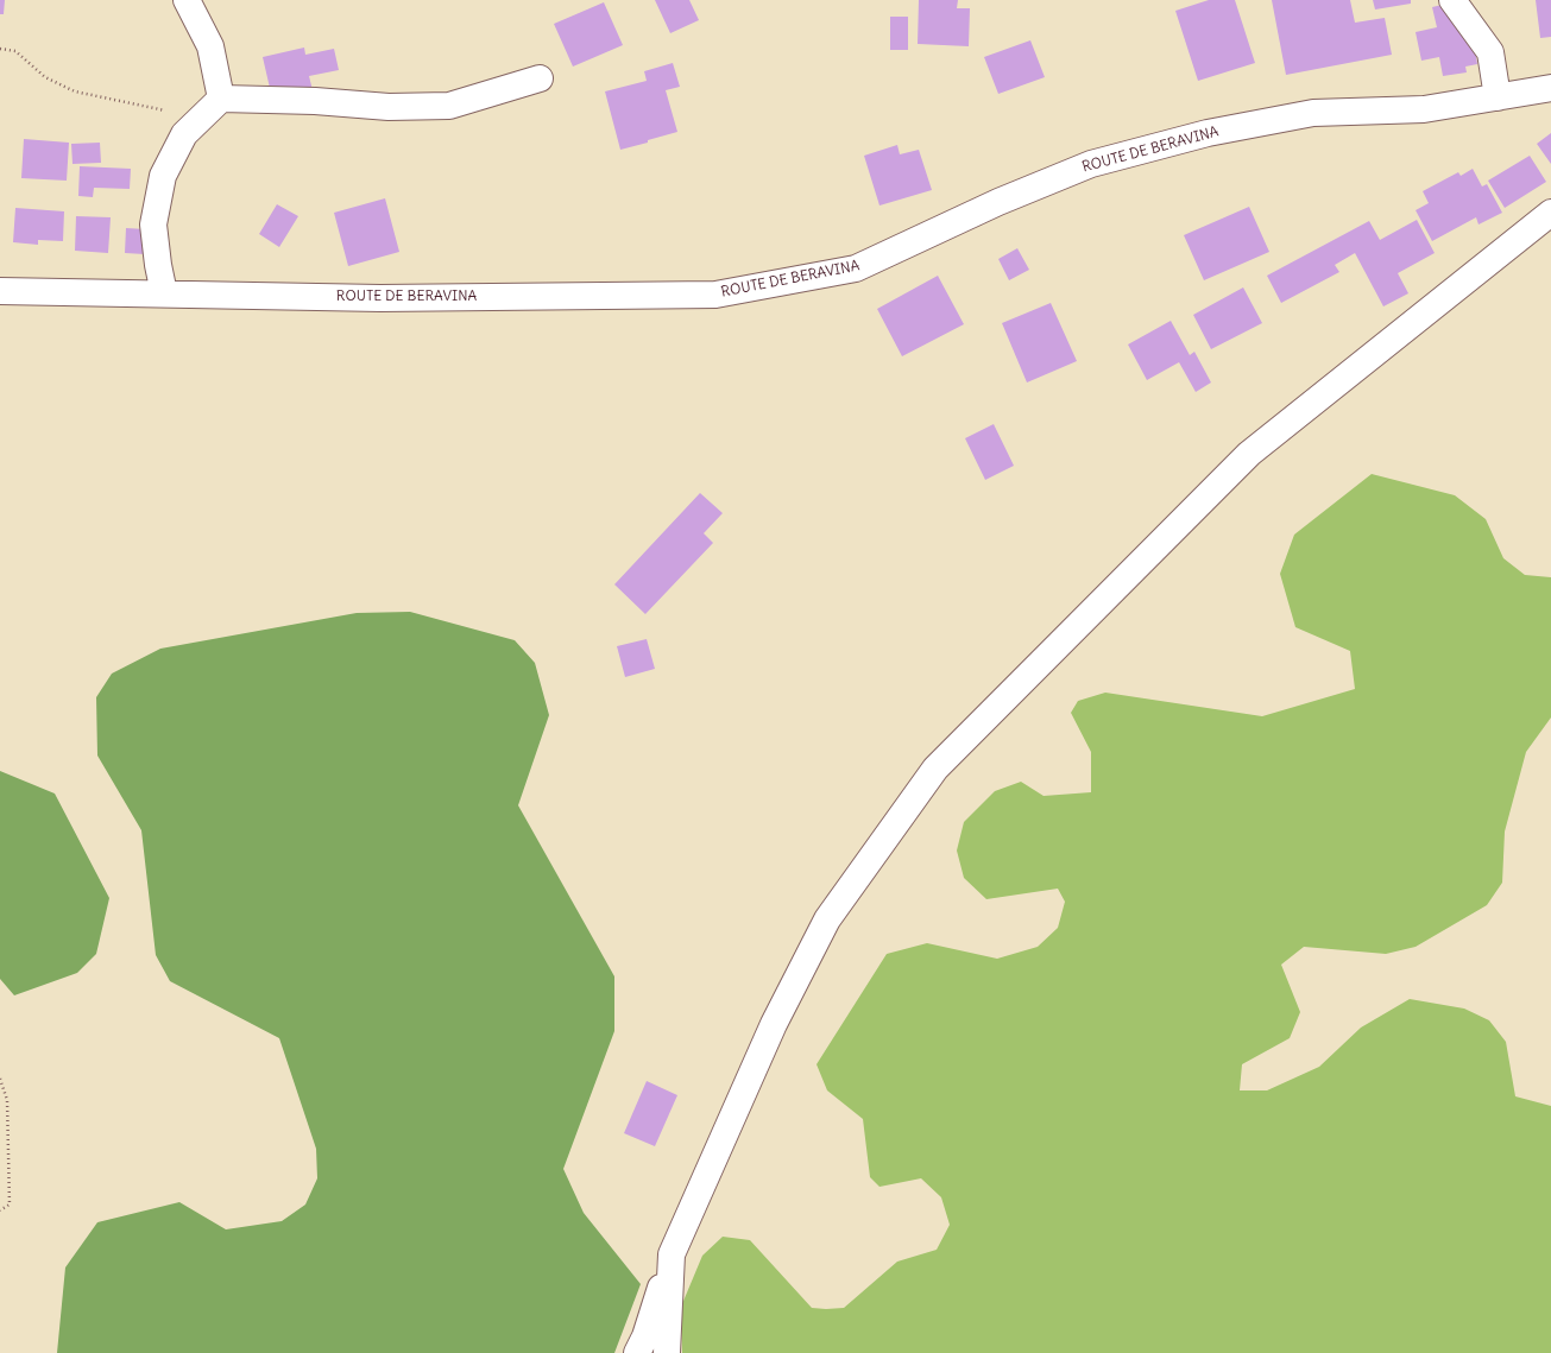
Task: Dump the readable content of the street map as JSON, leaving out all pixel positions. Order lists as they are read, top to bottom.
{
  "streets": {
    "street": ["ROUTE DE BERAVINA"]
  }
}
